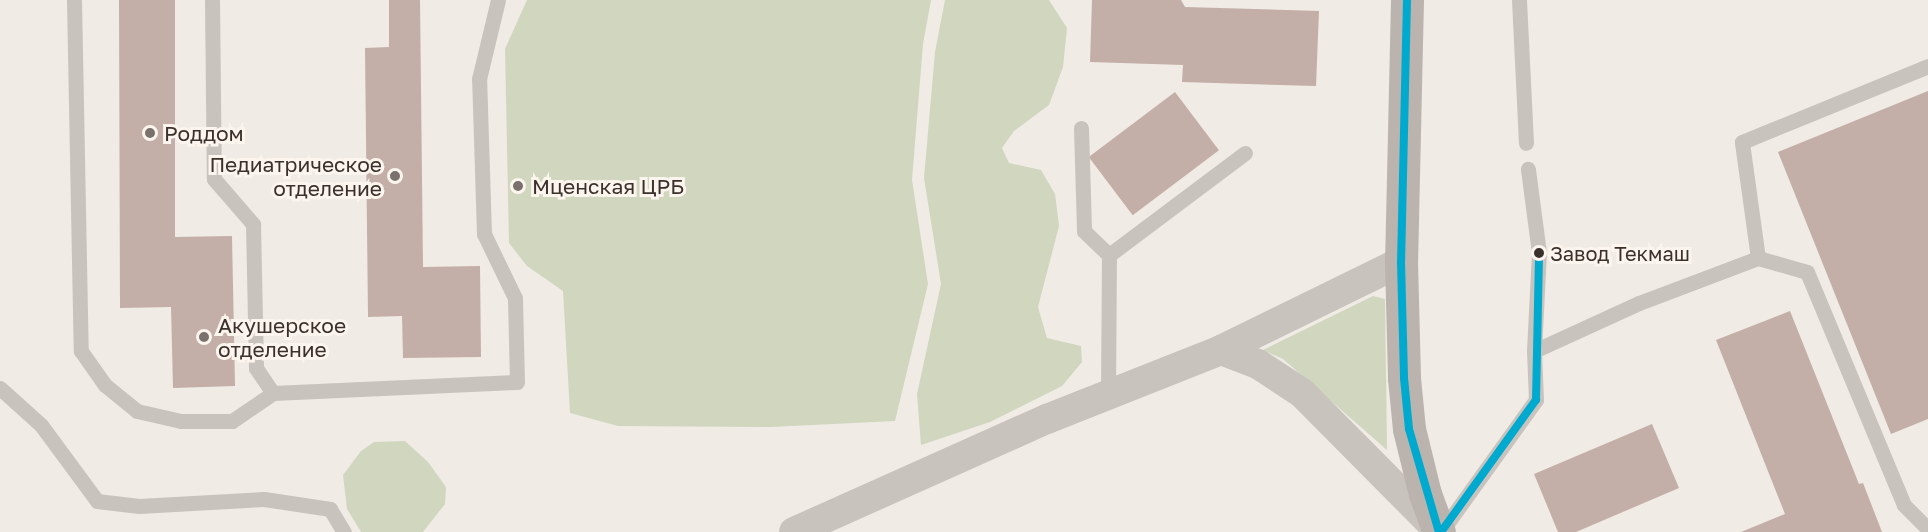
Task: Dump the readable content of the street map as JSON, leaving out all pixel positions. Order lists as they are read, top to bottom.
{
  "places": [
    "Роддом",
    "Педиатрическое отделение",
    "Мценская ЦРБ",
    "Завод Текмаш",
    "Акушерское отделение"
  ]
}
